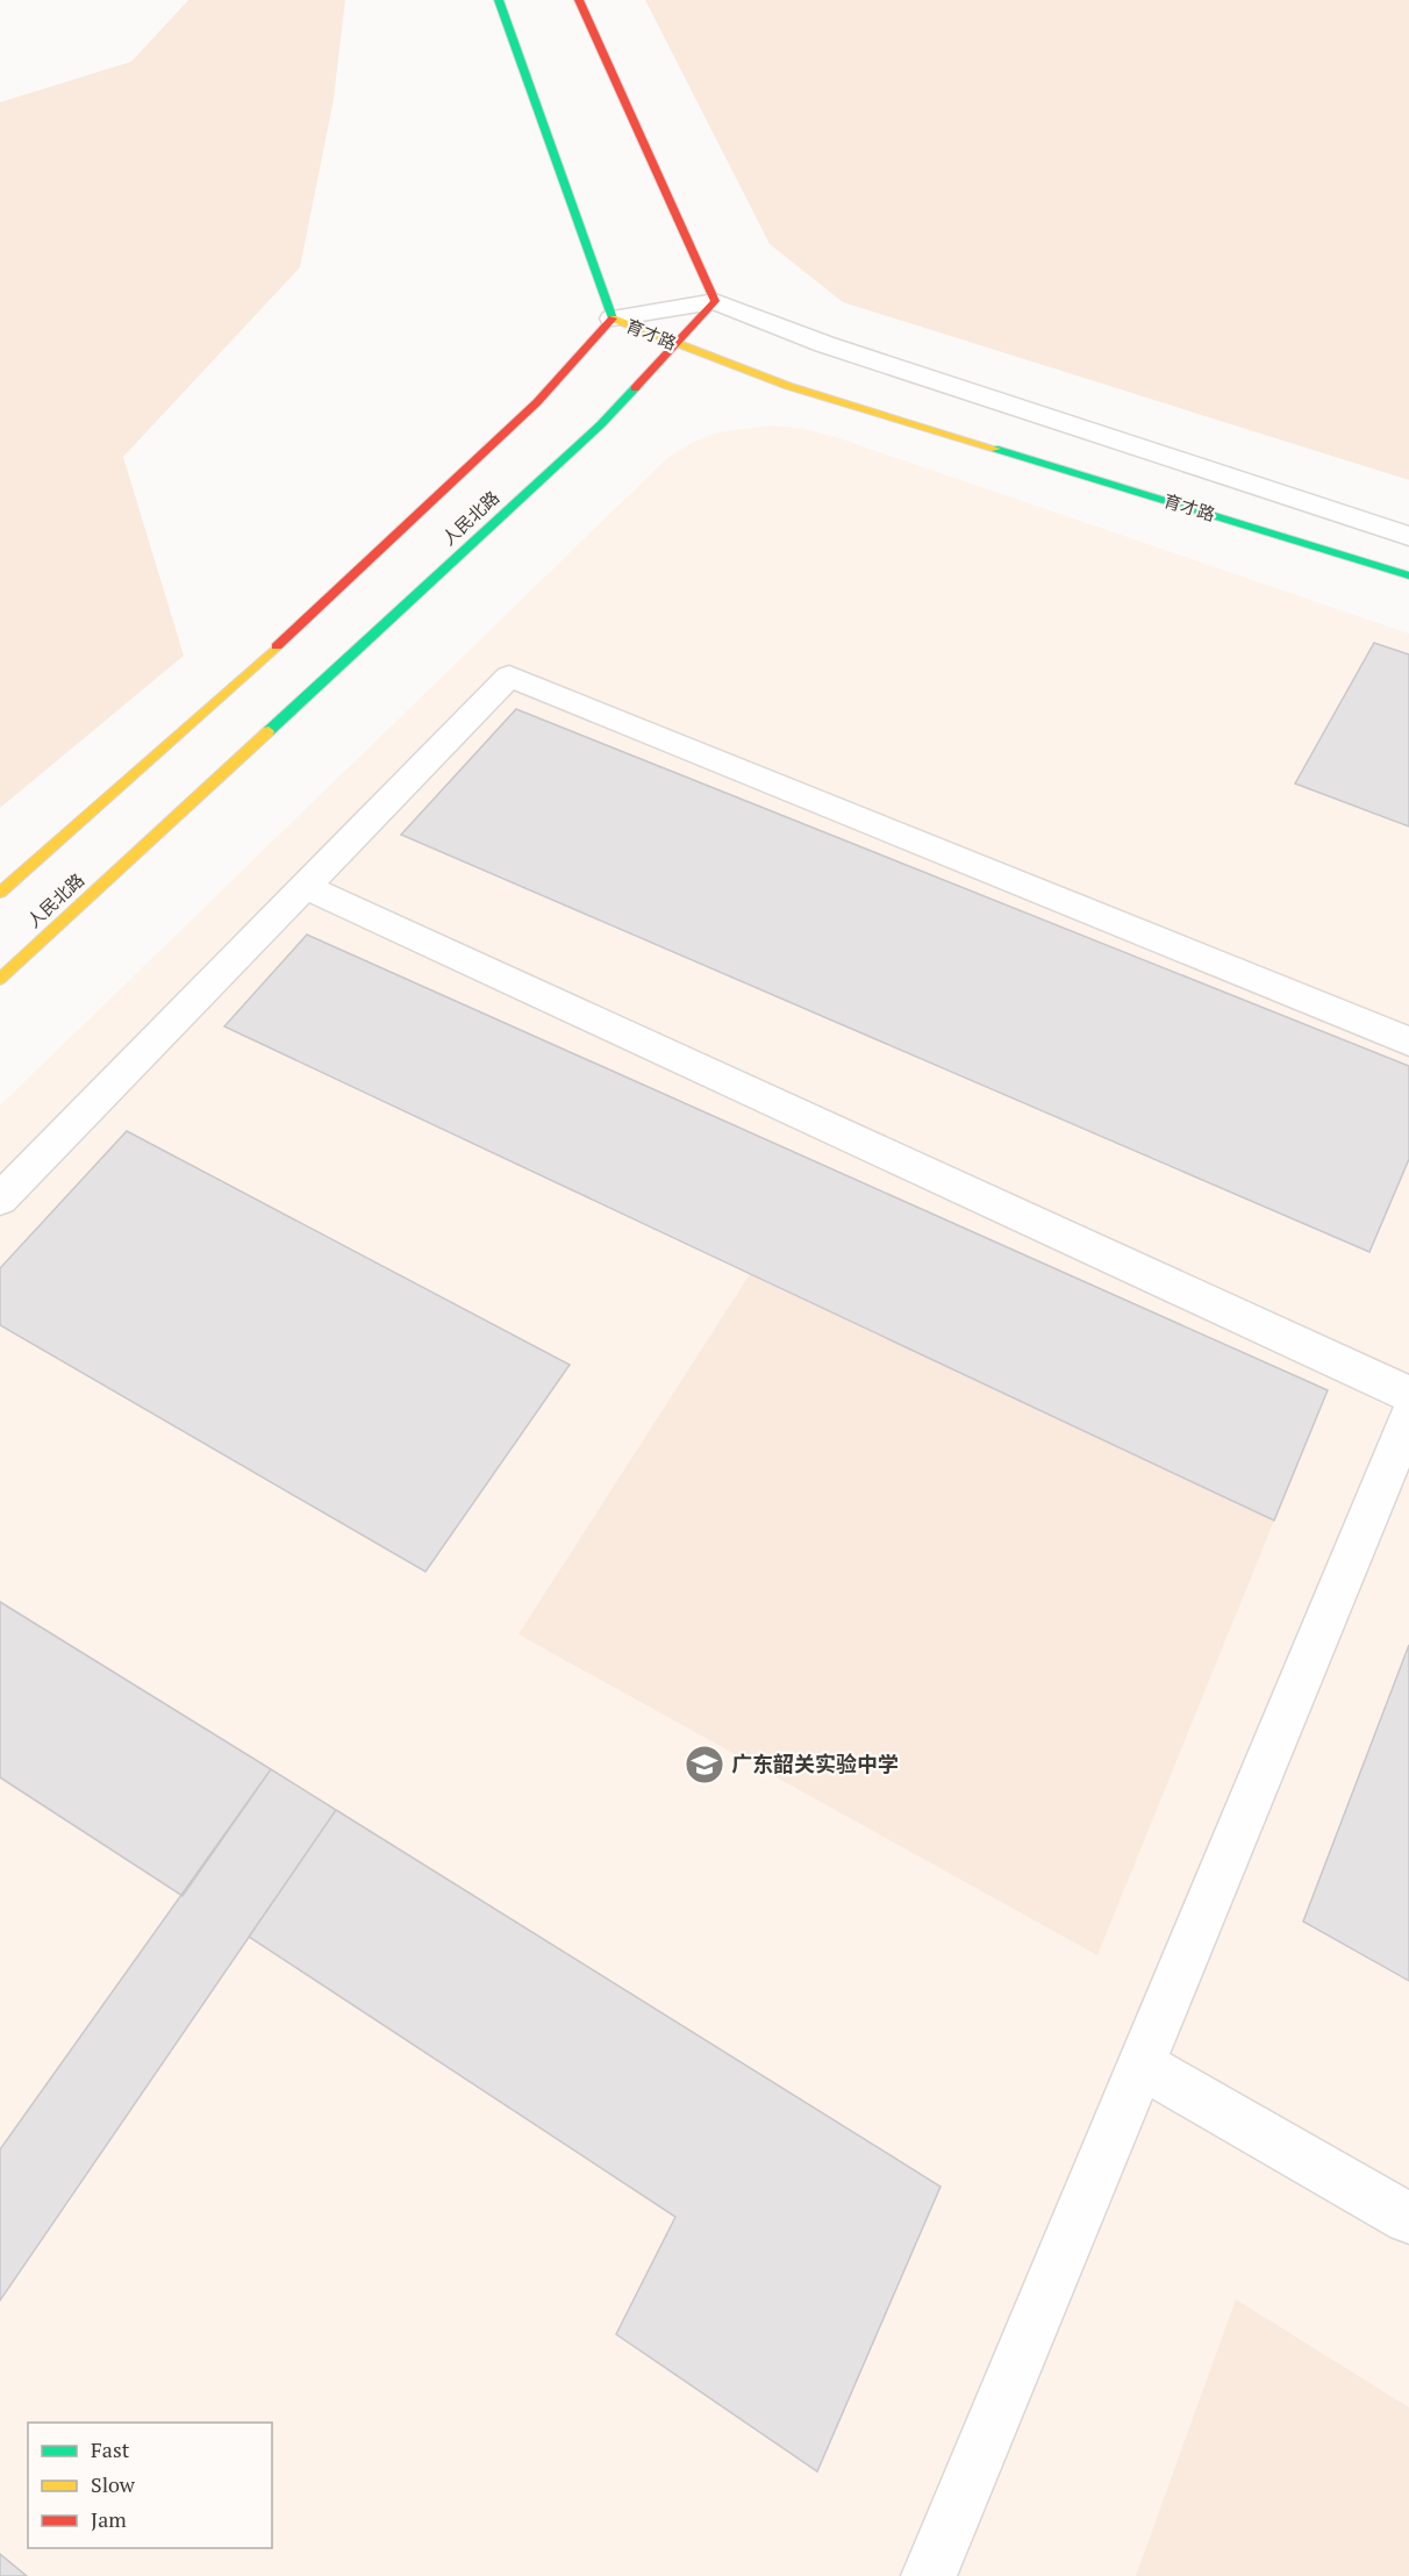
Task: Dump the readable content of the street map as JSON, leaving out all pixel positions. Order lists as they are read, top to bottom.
{
  "streets": {
    "street": ["育才路", "人民北路"]
  },
  "crossings": [
    ["育才路", "人民北路"]
  ],
  "places": {
    "school or university": ["广东韶关实验中学"]
  },
  "legend": ["Fast", "Slow", "Jam"]
}
